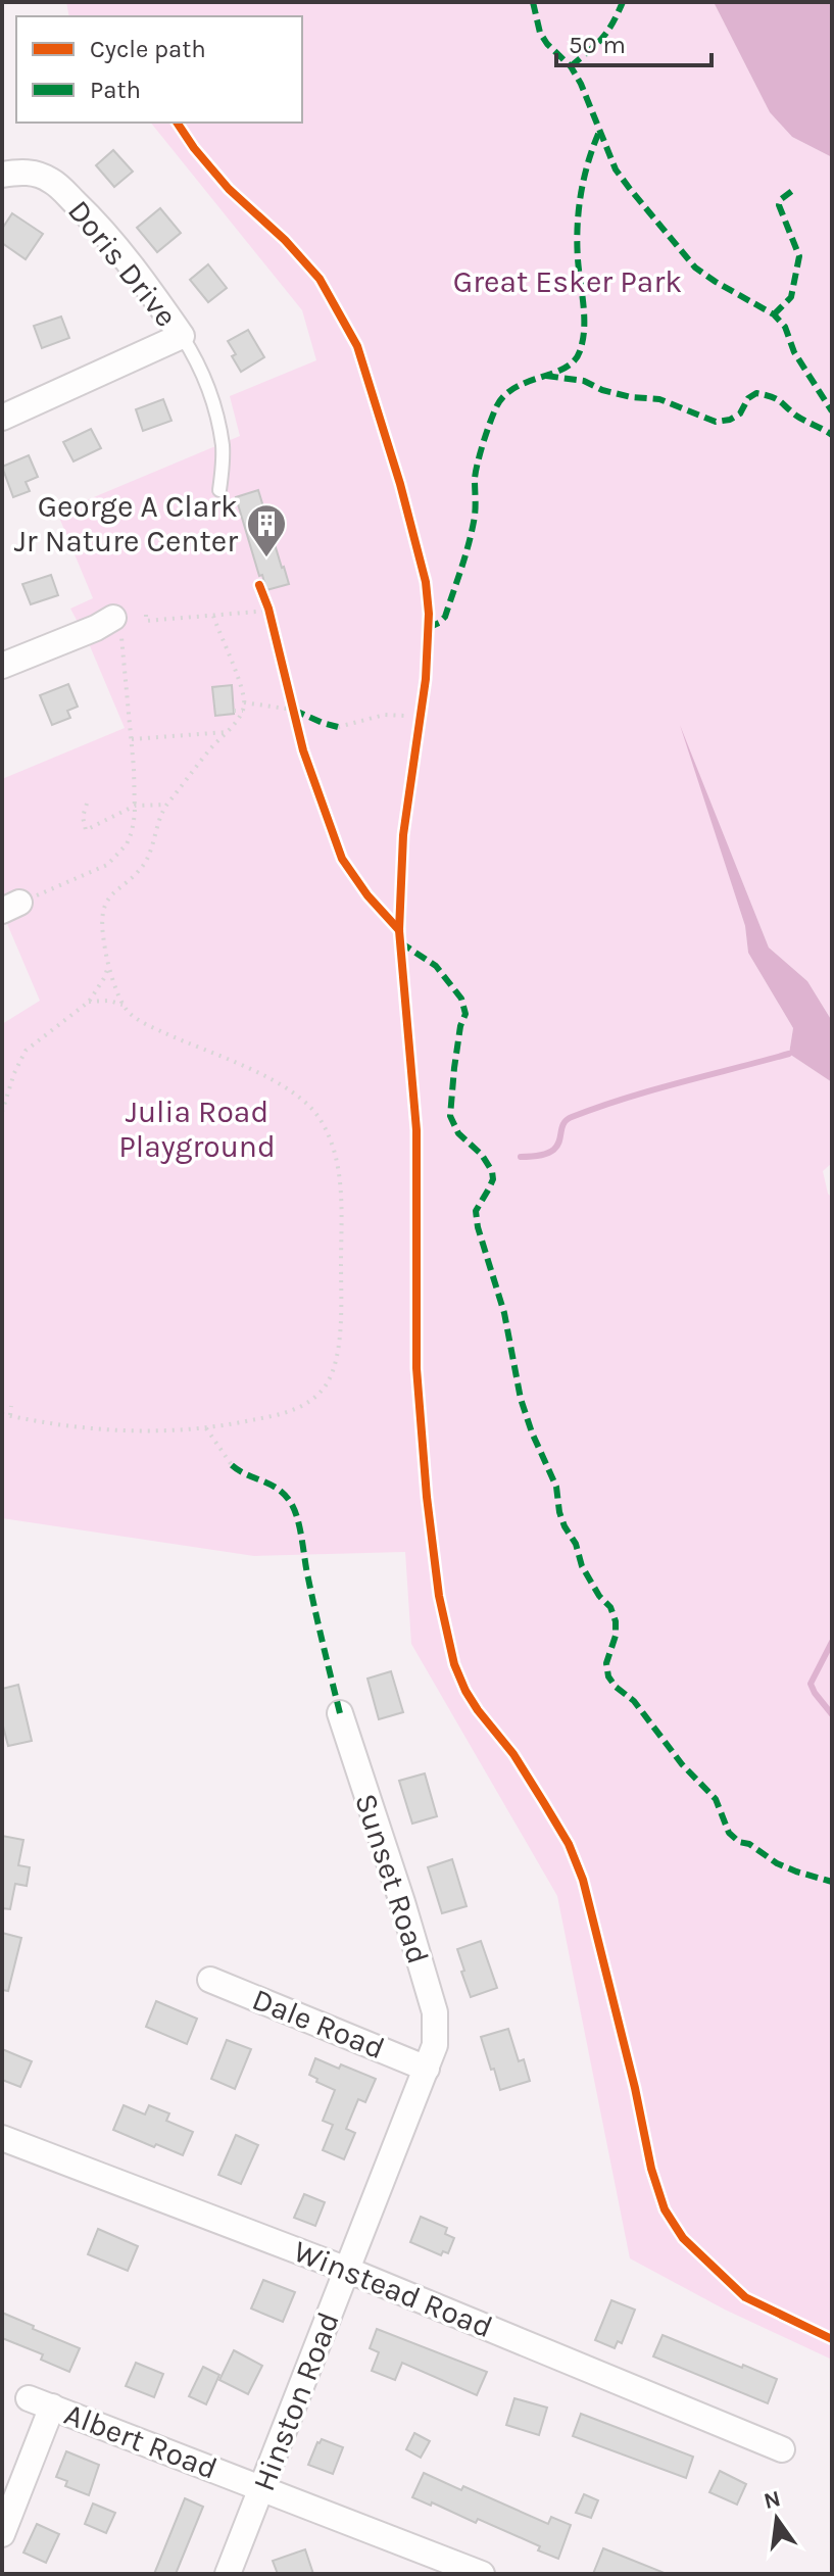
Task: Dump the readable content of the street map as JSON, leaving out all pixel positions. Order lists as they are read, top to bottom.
{
  "streets": {
    "street": [
      "Doris Drive",
      "Sunset Road",
      "Dale Road",
      "Winstead Road",
      "Hinston Road",
      "Albert Road"
    ]
  },
  "crossings": [
    ["Sunset Road", "Hinston Road"],
    ["Dale Road", "Hinston Road"],
    ["Winstead Road", "Hinston Road"],
    ["Hinston Road", "Albert Road"]
  ],
  "parks": ["Great Esker Park", "Julia Road Playground"],
  "places": {
    "building": ["George A Clark Jr Nature Center"]
  },
  "legend": ["Cycle path", "Path"],
  "scale_bar": "50 m",
  "north": "top"
}
